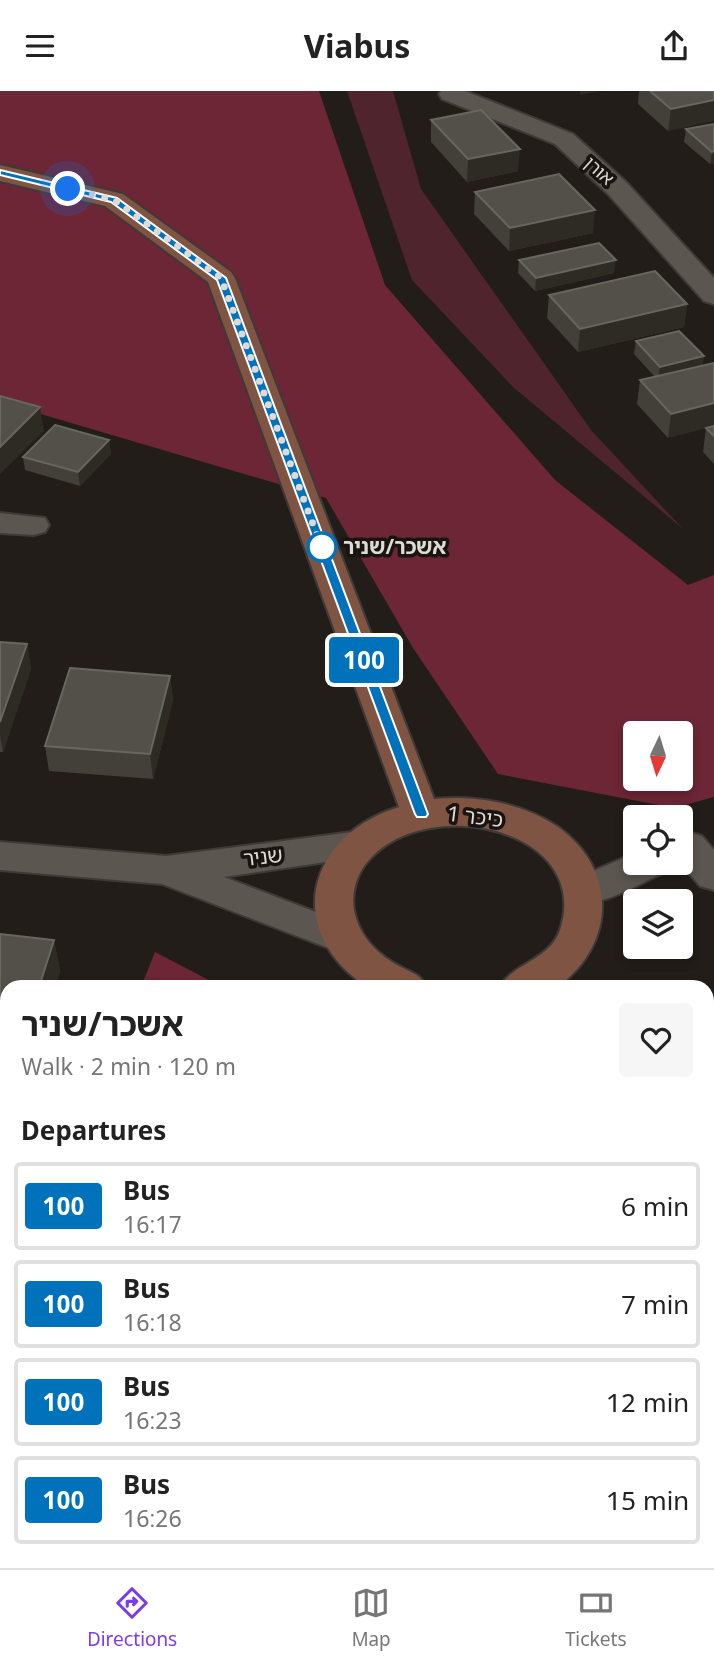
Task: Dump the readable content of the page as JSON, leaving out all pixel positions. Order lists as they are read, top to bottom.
{
  "streets": {
    "main road": ["כיכר 1"],
    "street": ["אורן", "שניר"]
  },
  "crossings": [
    ["כיכר 1", "שניר"]
  ],
  "places": ["אשכר/שניר"],
  "lines": ["bus line 100"],
  "north": "bottom",
  "page": {
    "header": "Viabus",
    "on_map": "100",
    "heading": [
      ["אשכר/שניר", "Walk · 2 min · 120 m"],
      "Departures"
    ],
    "list": [
      {
        "mark": "100",
        "name": "Bus",
        "note": "16:17",
        "value": "6 min"
      },
      {
        "mark": "100",
        "name": "Bus",
        "note": "16:18",
        "value": "7 min"
      },
      {
        "mark": "100",
        "name": "Bus",
        "note": "16:23",
        "value": "12 min"
      },
      {
        "mark": "100",
        "name": "Bus",
        "note": "16:26",
        "value": "15 min"
      }
    ],
    "tabs": ["Directions", "Map", "Tickets"]
  }
}
